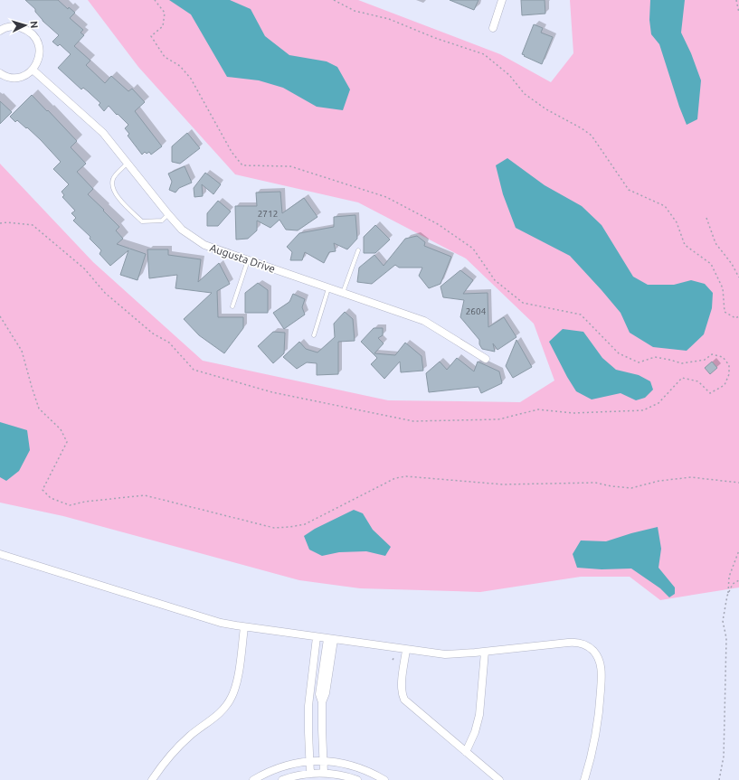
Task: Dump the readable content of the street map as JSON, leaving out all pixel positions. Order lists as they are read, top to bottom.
{
  "streets": {
    "street": ["Augusta Drive"]
  },
  "house_numbers": ["2712", "2604"],
  "north": "right"
}
